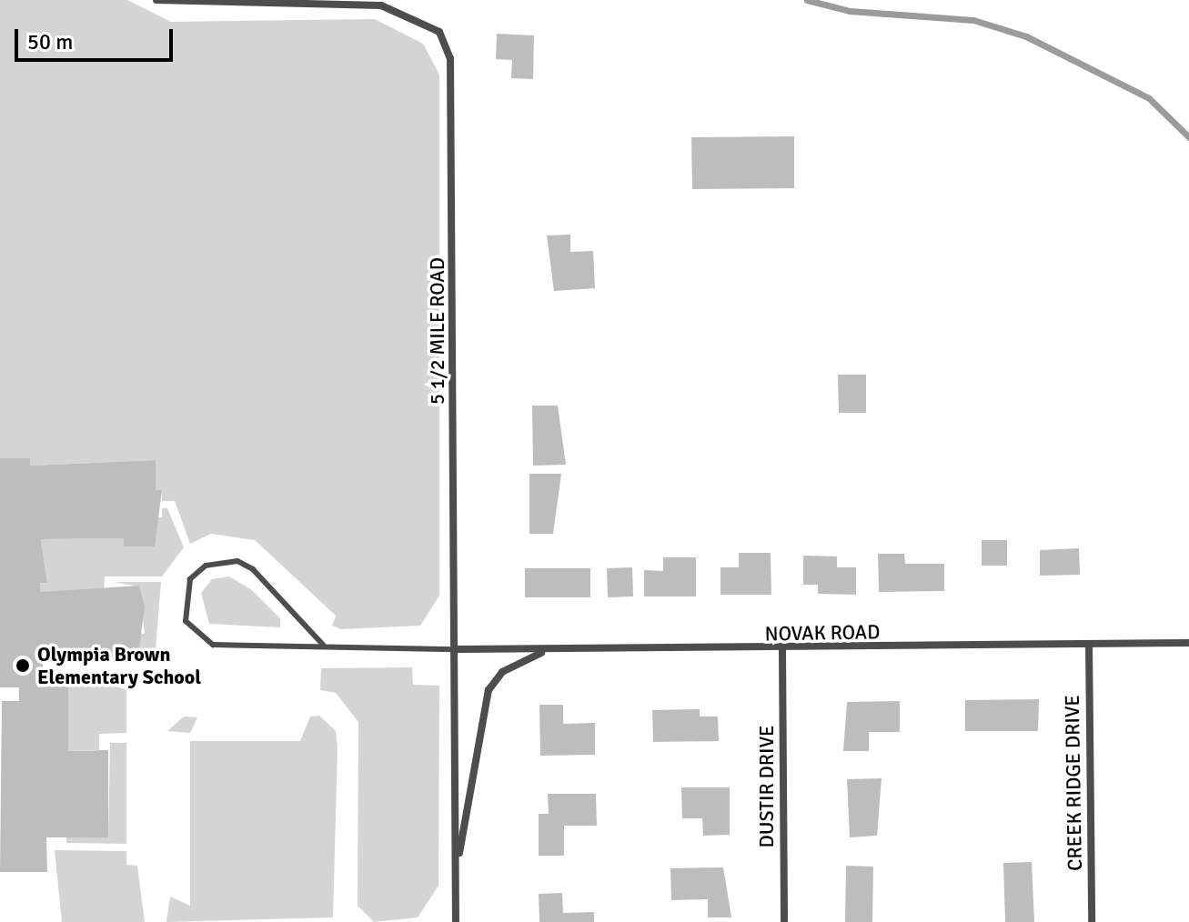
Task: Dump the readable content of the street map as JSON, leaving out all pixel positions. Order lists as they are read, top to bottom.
{
  "streets": {
    "street": [
      "5 1/2 MILE ROAD",
      "NOVAK ROAD",
      "CREEK RIDGE DRIVE",
      "DUSTIR DRIVE"
    ]
  },
  "crossings": [
    ["5 1/2 MILE ROAD", "NOVAK ROAD"],
    ["NOVAK ROAD", "CREEK RIDGE DRIVE"],
    ["NOVAK ROAD", "DUSTIR DRIVE"]
  ],
  "places": ["Olympia Brown Elementary School"],
  "scale_bar": "50 m"
}
